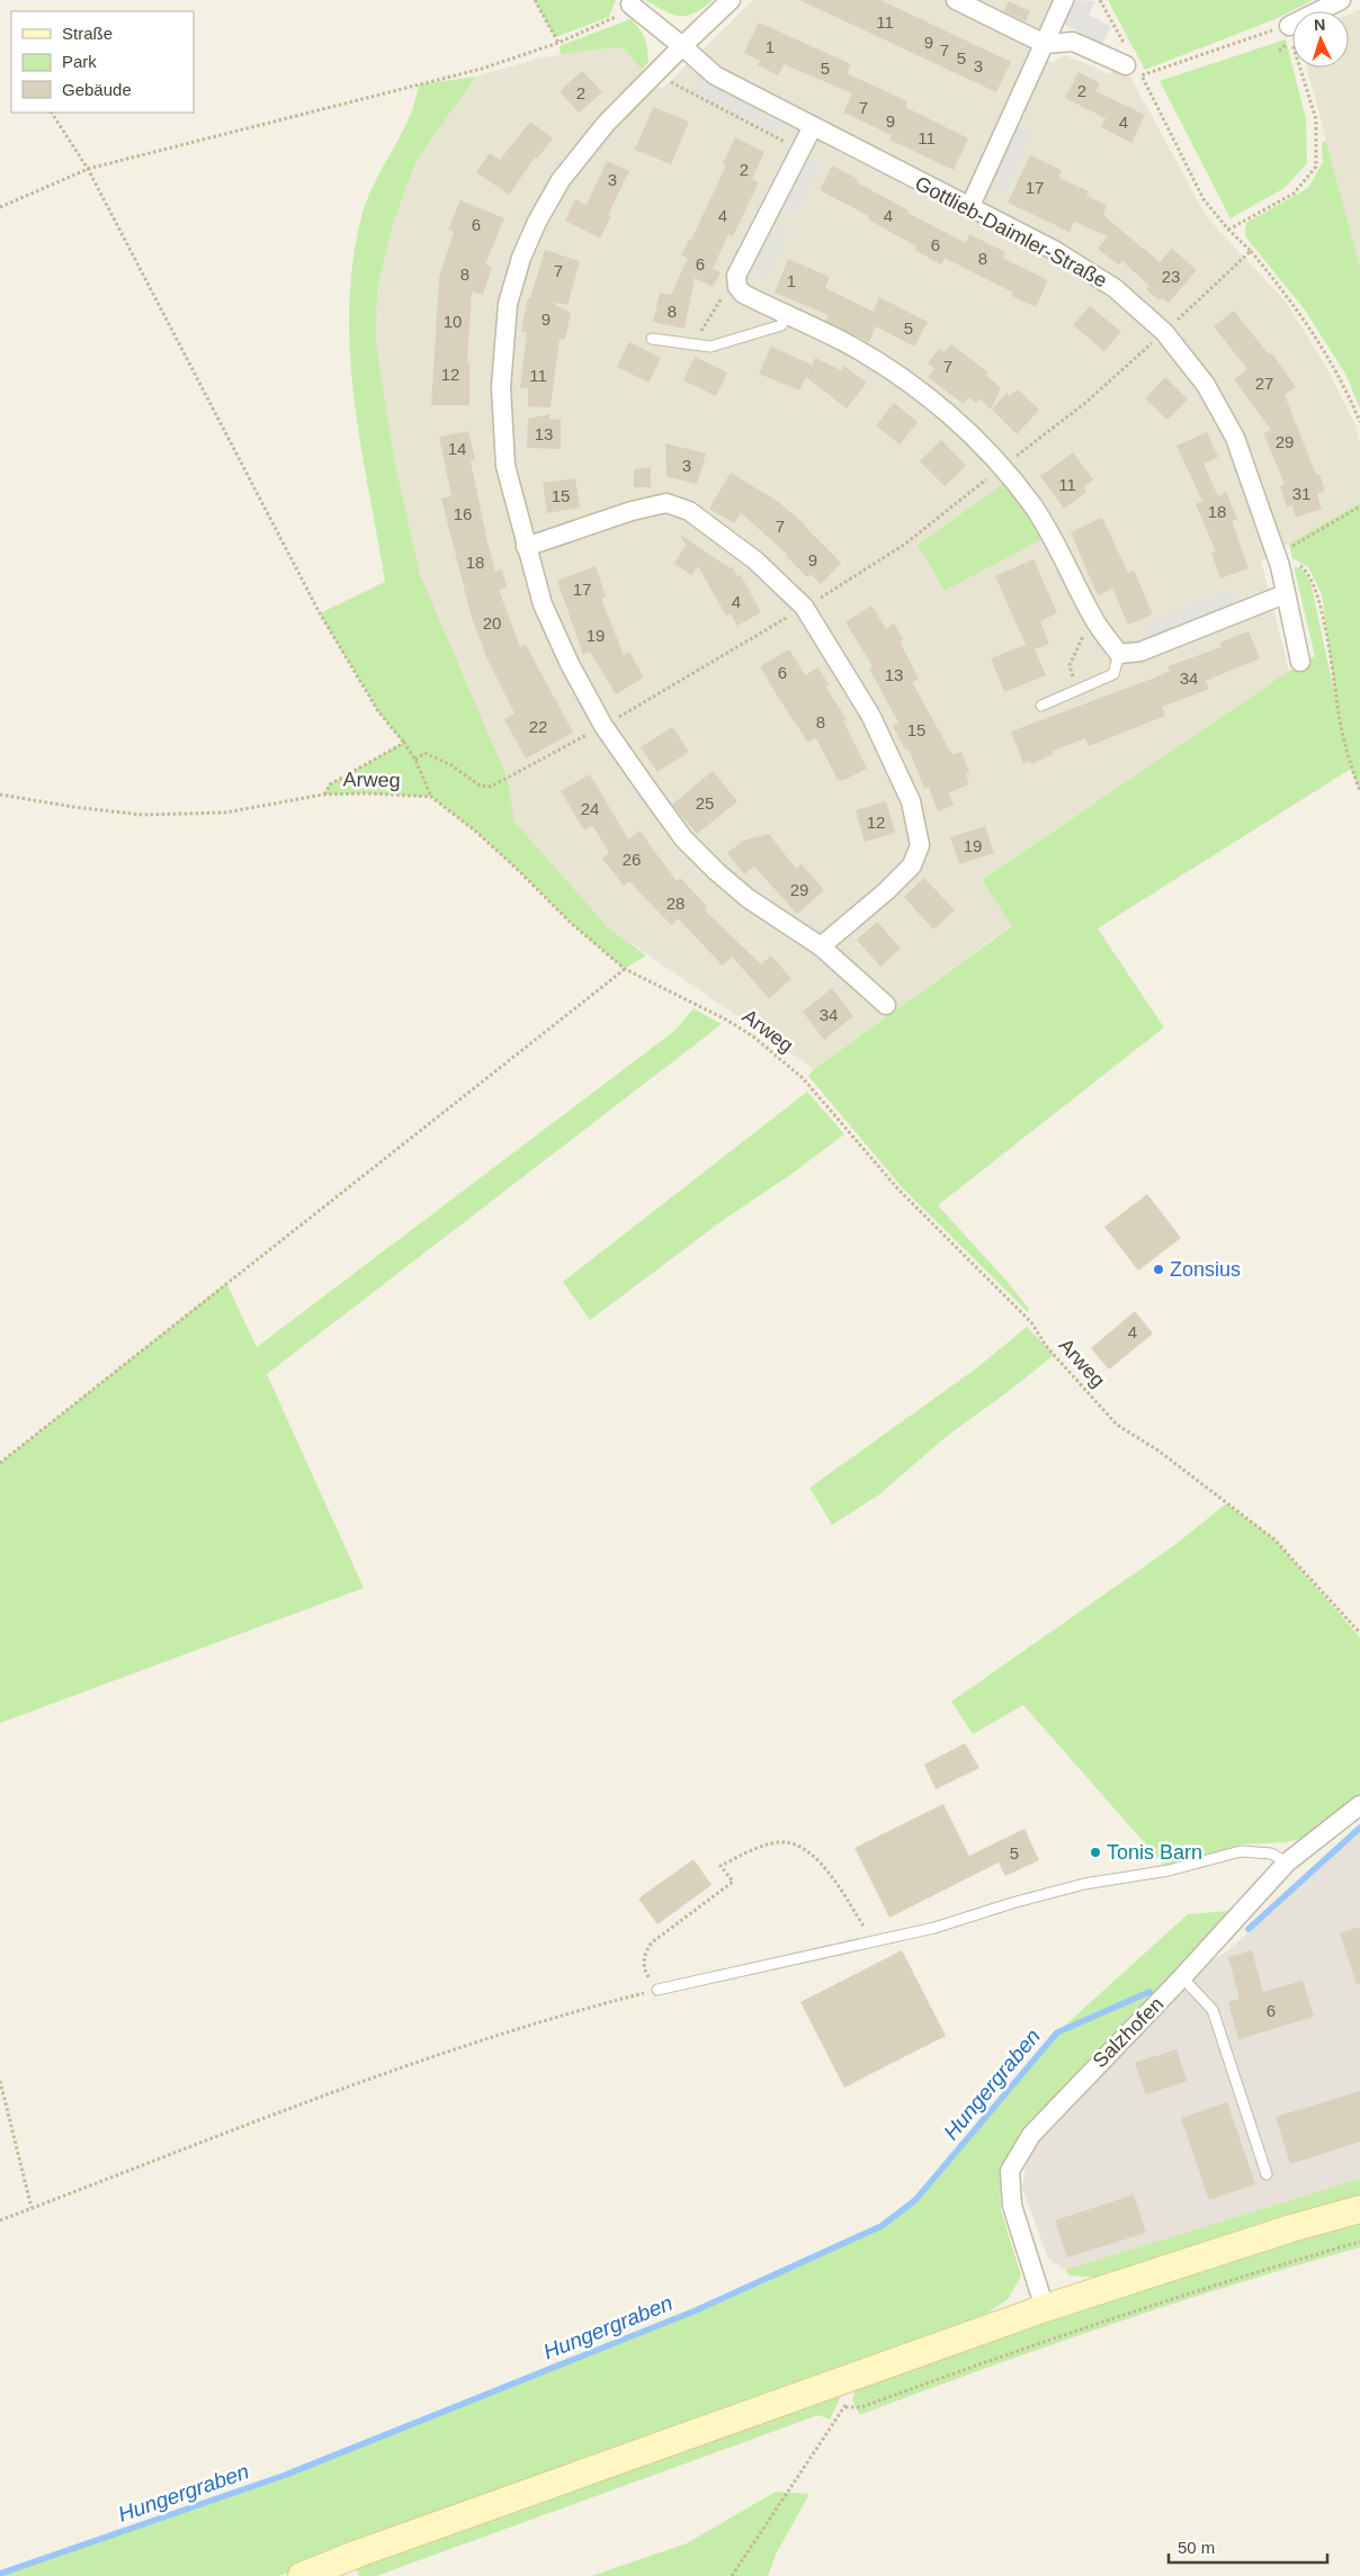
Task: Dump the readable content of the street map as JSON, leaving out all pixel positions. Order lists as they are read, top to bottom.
{
  "streets": {
    "street": ["Gottlieb-Daimler-Straße", "Salzhofen"],
    "path": ["Arweg"]
  },
  "water": ["Hungergraben"],
  "places": ["Zonsius", "Tonis Barn"],
  "house_numbers": [
    "11",
    "9",
    "1",
    "7",
    "5",
    "3",
    "5",
    "2",
    "2",
    "7",
    "9",
    "4",
    "11",
    "2",
    "3",
    "17",
    "4",
    "4",
    "6",
    "6",
    "8",
    "6",
    "7",
    "8",
    "23",
    "1",
    "8",
    "9",
    "10",
    "5",
    "7",
    "12",
    "11",
    "27",
    "13",
    "29",
    "14",
    "3",
    "11",
    "31",
    "15",
    "18",
    "16",
    "7",
    "9",
    "18",
    "17",
    "4",
    "20",
    "19",
    "6",
    "13",
    "34",
    "8",
    "22",
    "15",
    "25",
    "24",
    "12",
    "19",
    "26",
    "29",
    "28",
    "34",
    "4",
    "5",
    "6"
  ],
  "legend": ["Straße", "Park", "Gebäude"],
  "scale_bar": "50 m",
  "north": "top"
}
